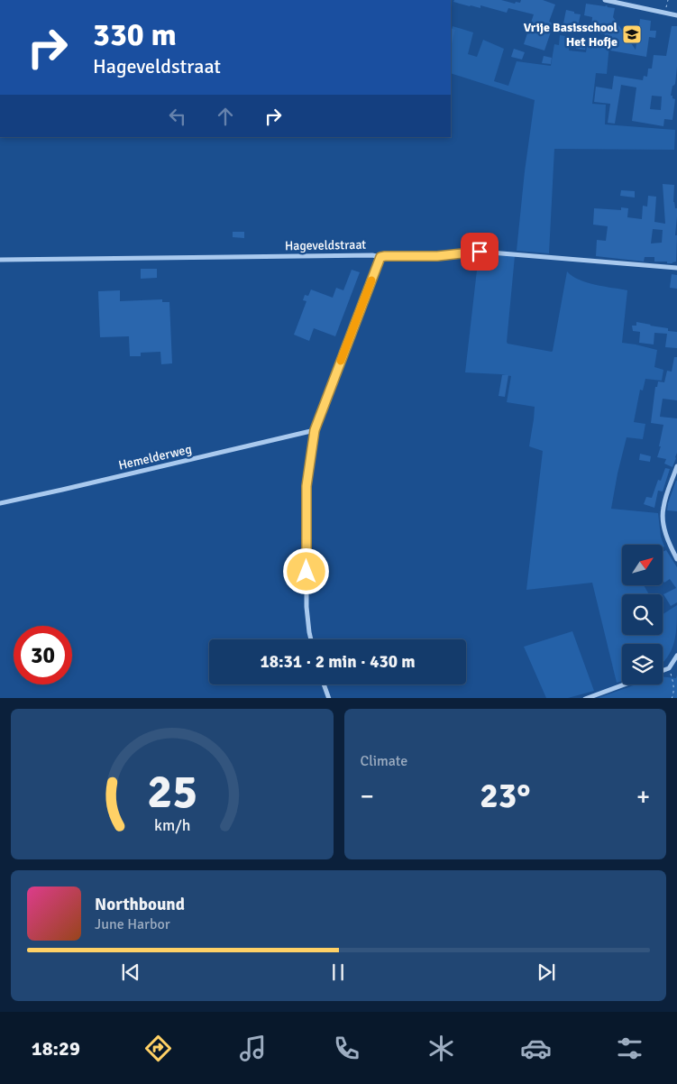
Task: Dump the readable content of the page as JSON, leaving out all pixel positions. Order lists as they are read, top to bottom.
{
  "streets": {
    "street": ["Hageveldstraat", "Hemelderweg"]
  },
  "places": {
    "school or university": ["Vrije Basisschool Het Hofje"]
  },
  "north": "top right",
  "page": {
    "turn": ["330 m", "Hageveldstraat"],
    "limit": "30",
    "trip": "18:31 · 2 min · 430 m",
    "tile": "Climate",
    "heat": ["−", "23°", "+"],
    "song": ["Northbound", "June Harbor"],
    "tabs": "18:29",
    "gauge": ["25", "km/h"]
  }
}
